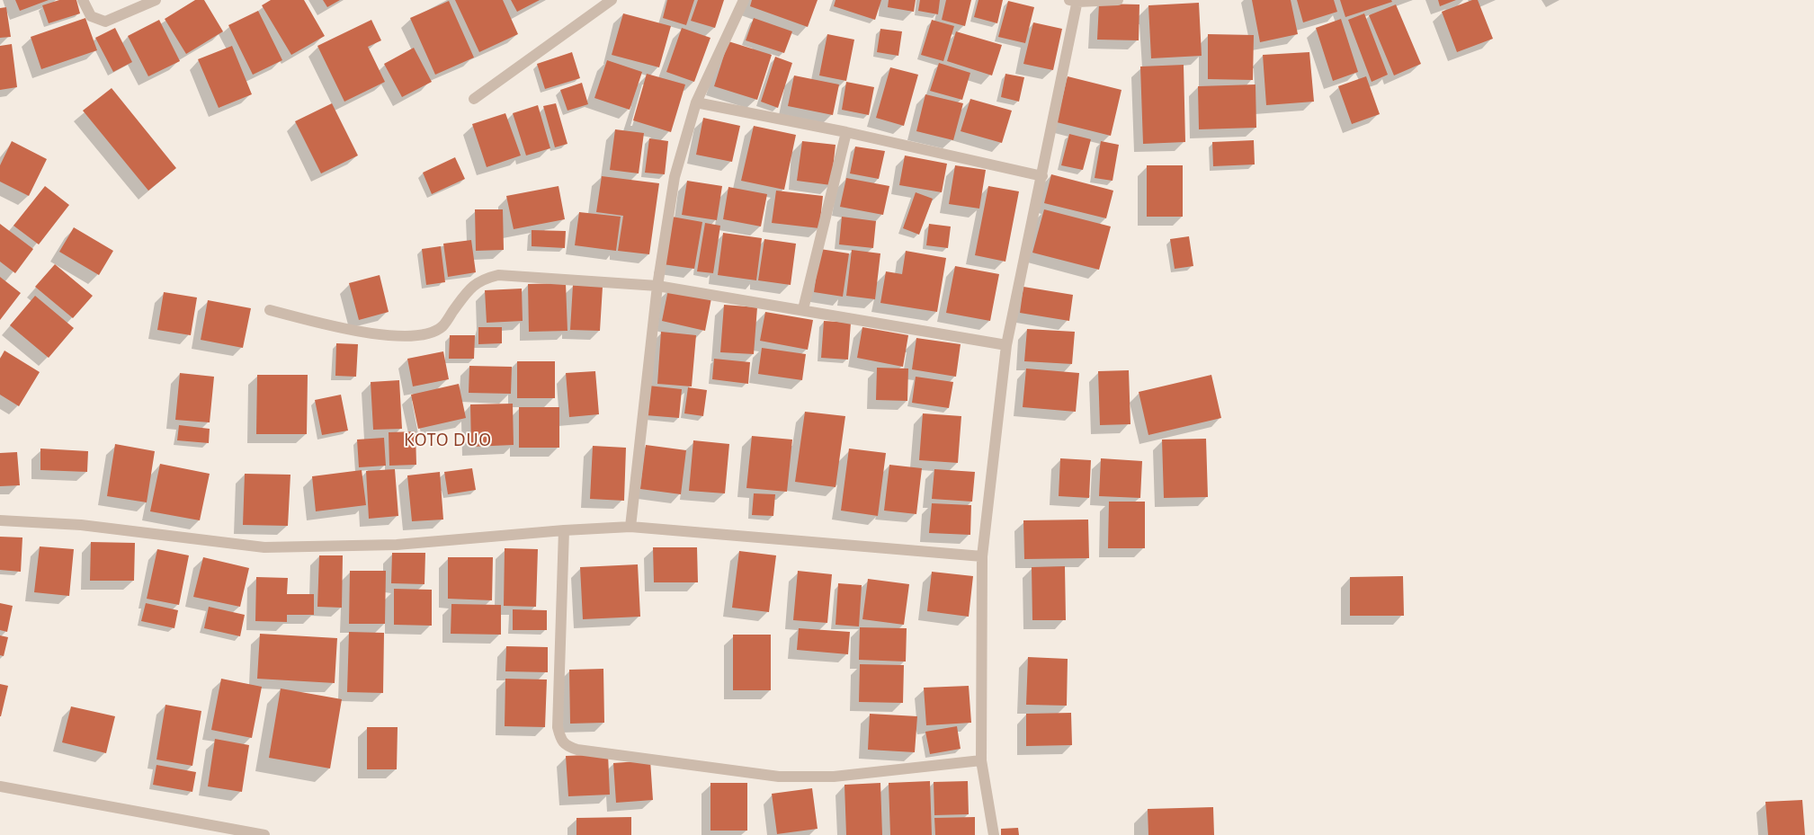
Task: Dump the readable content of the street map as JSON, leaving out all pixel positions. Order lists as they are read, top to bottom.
{
  "districts": ["KOTO DUO"]
}
